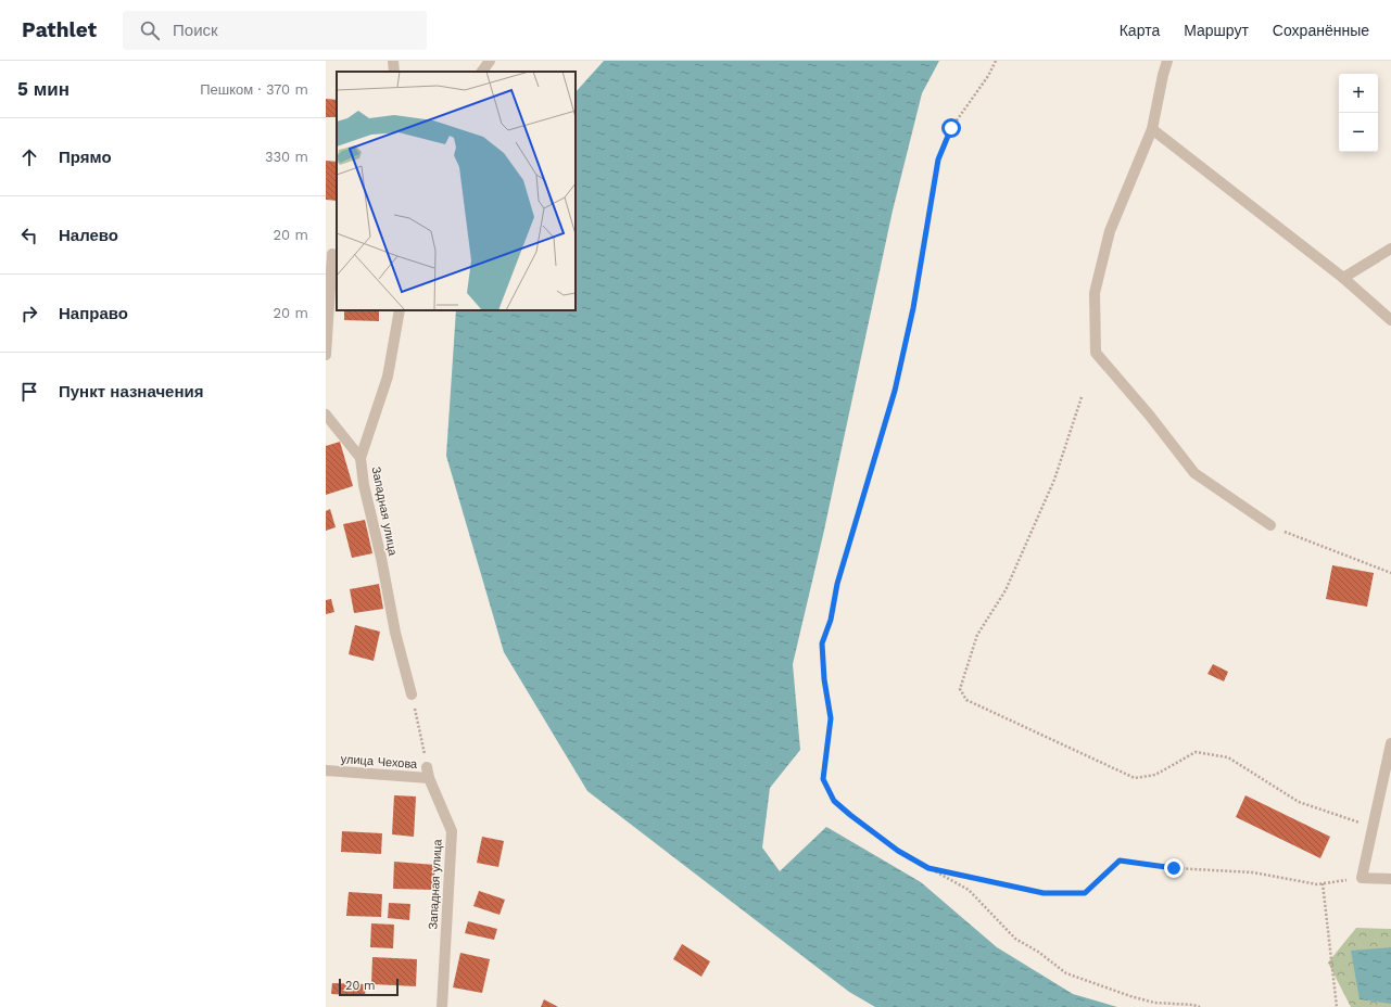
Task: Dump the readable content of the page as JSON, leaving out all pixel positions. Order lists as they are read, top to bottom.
{
  "streets": {
    "street": ["Западная улица", "улица Чехова"]
  },
  "crossings": [
    ["Западная улица", "улица Чехова"]
  ],
  "scale_bar": "20 m",
  "page": {
    "header": "Pathlet",
    "search": "Поиск",
    "nav": ["Карта", "Маршрут", "Сохранённые"],
    "heading": ["5 мин", "Пешком · 370 m"],
    "map_buttons": ["+", "−"],
    "list": [
      ["Прямо", "330 m"],
      ["Налево", "20 m"],
      ["Направо", "20 m"],
      "Пункт назначения"
    ],
    "scale": "20 m"
  }
}
